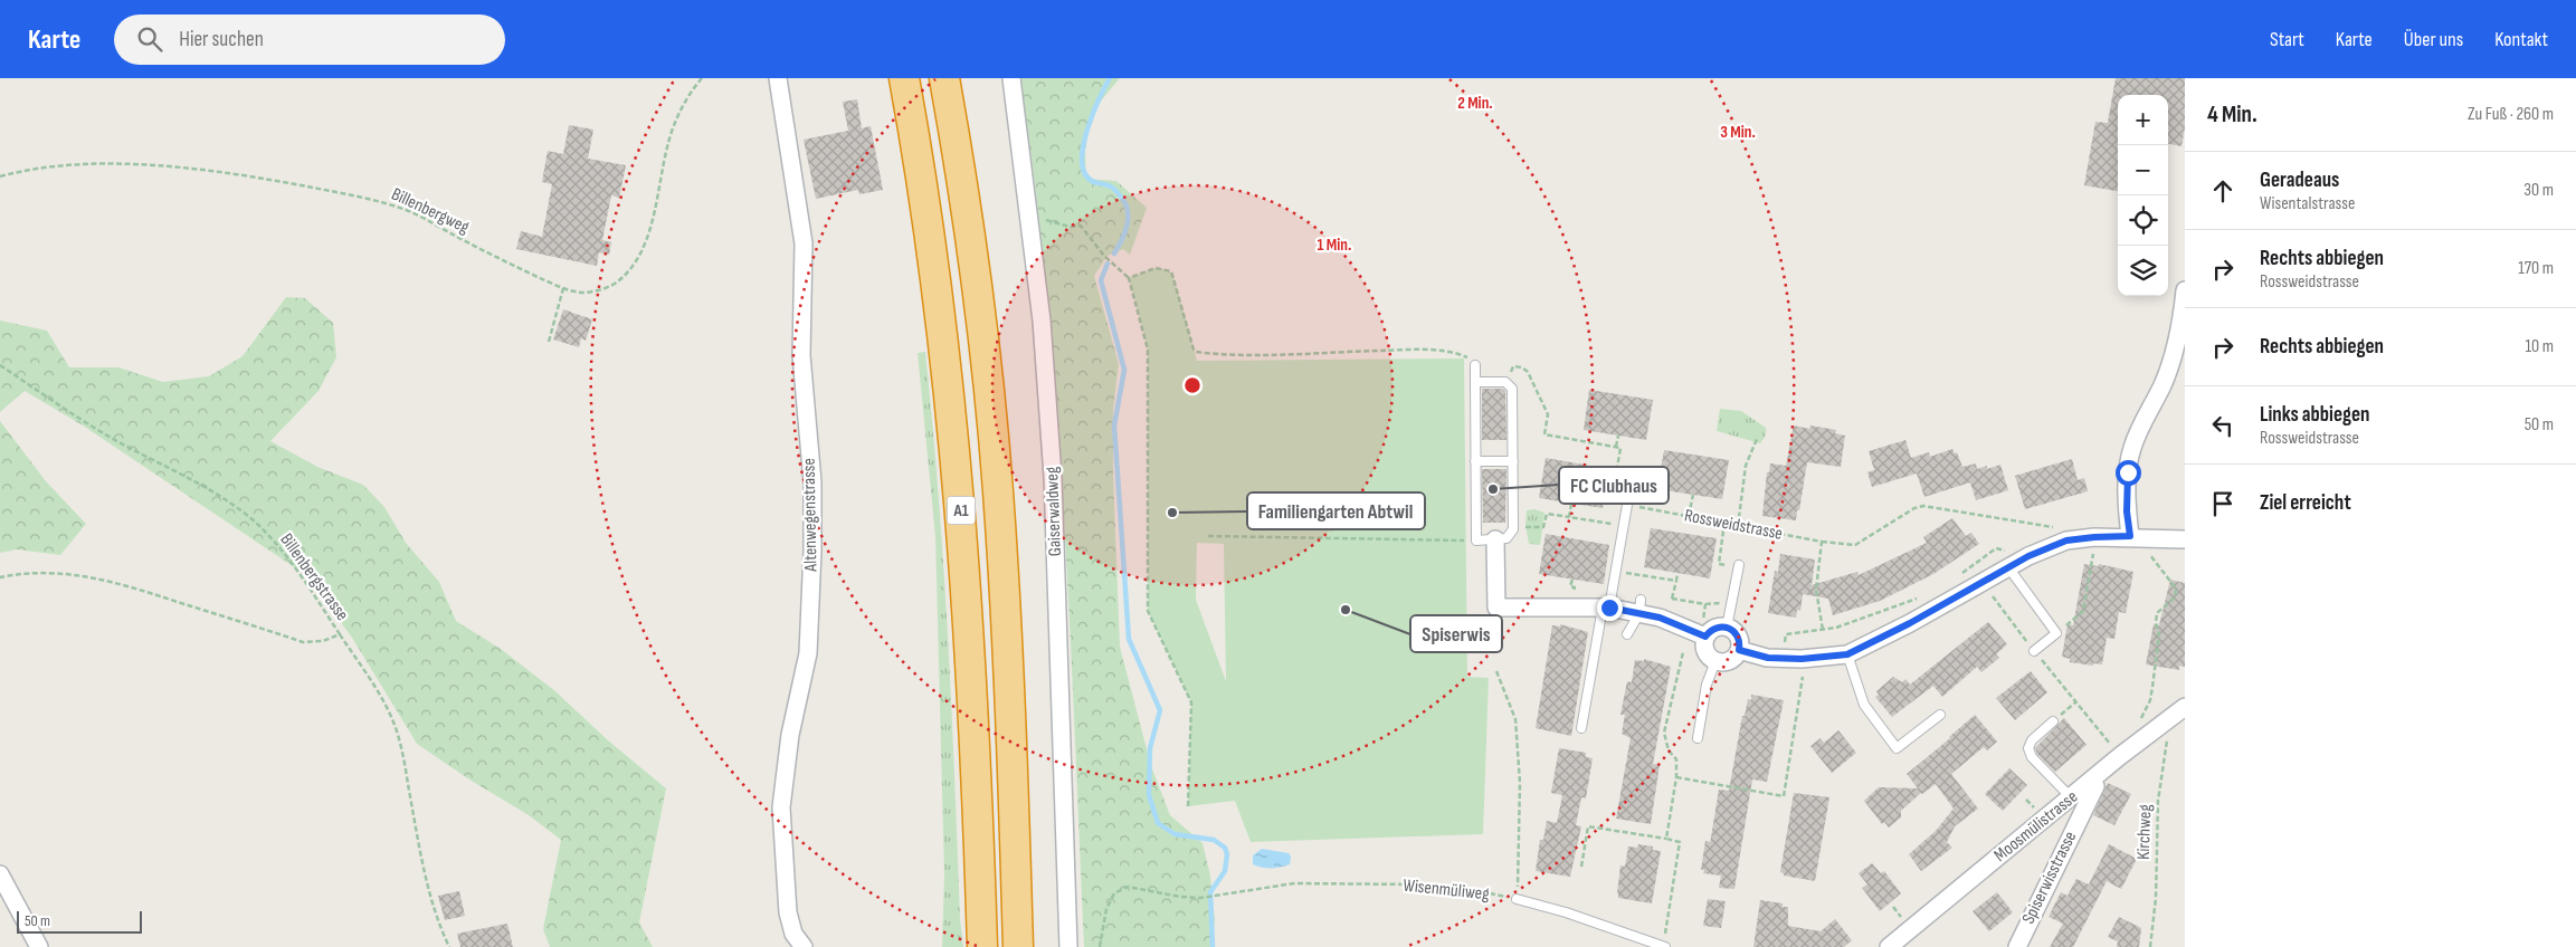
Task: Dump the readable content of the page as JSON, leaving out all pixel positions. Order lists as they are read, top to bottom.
{
  "streets": {
    "highway": ["A1"],
    "street": [
      "Gaiserwaldweg",
      "Altenwegenstrasse",
      "Moosmülistrasse",
      "Spiserwisstrasse"
    ],
    "path": [
      "Billenbergweg",
      "Rossweidstrasse",
      "Billenbergstrasse",
      "Kirchweg",
      "Wisenmüliweg"
    ]
  },
  "crossings": [
    ["Moosmülistrasse", "Kirchweg"],
    ["Moosmülistrasse", "Spiserwisstrasse"]
  ],
  "places": ["FC Clubhaus", "Familiengarten Abtwil", "Spiserwis"],
  "scale_bar": "50 m",
  "page": {
    "header": "Karte",
    "search": "Hier suchen",
    "nav": [
      "Start",
      "Karte",
      "Über uns",
      "Kontakt"
    ],
    "heading": ["4 Min.", "Zu Fuß · 260 m"],
    "map_buttons": ["+", "−"],
    "list": [
      ["Geradeaus", "Wisentalstrasse", "30 m"],
      ["Rechts abbiegen", "Rossweidstrasse", "170 m"],
      ["Rechts abbiegen", "10 m"],
      ["Links abbiegen", "Rossweidstrasse", "50 m"],
      "Ziel erreicht"
    ],
    "scale": "50 m"
  },
  "rings": ["2 Min.", "3 Min.", "1 Min."]
}
